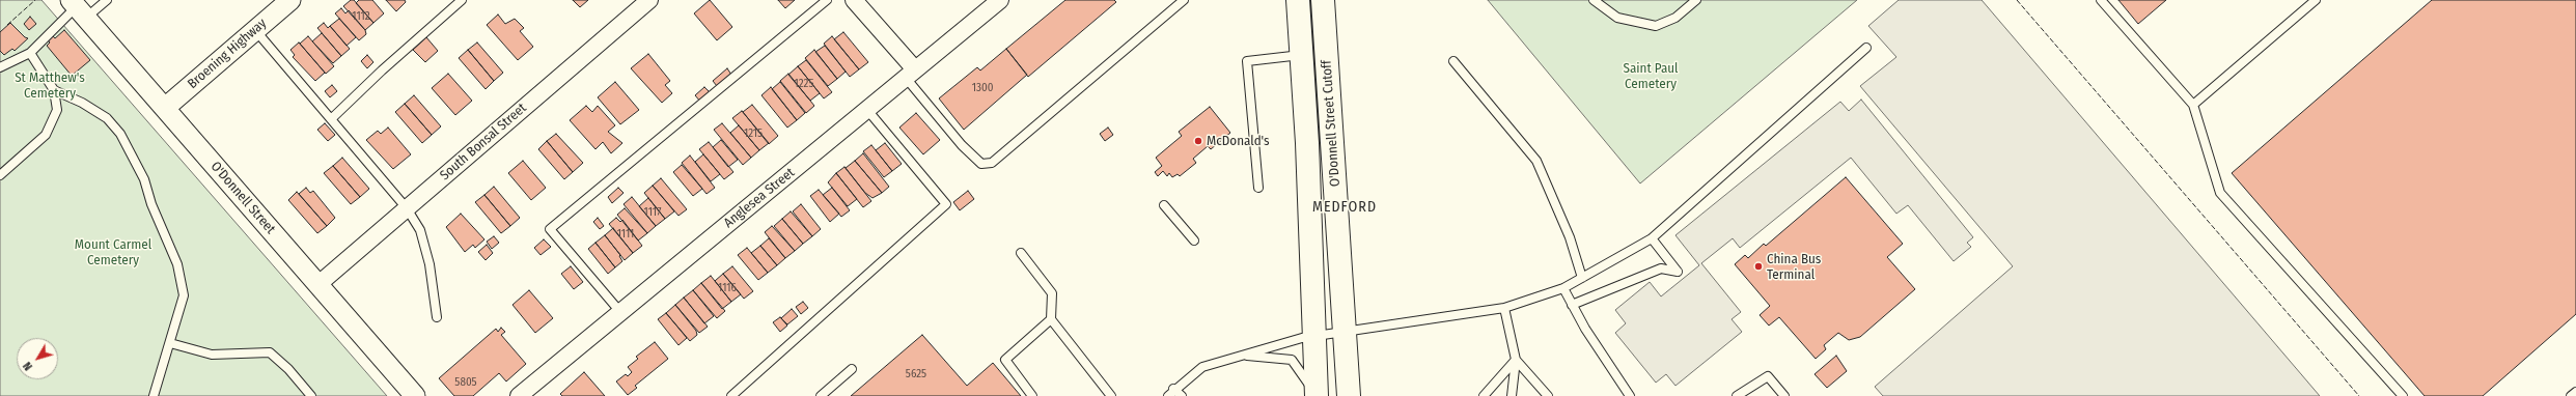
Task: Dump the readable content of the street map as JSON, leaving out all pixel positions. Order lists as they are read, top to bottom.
{
  "streets": {
    "main road": ["O'Donnell Street Cutoff"],
    "street": [
      "Broening Highway",
      "South Bonsal Street",
      "O'Donnell Street",
      "Anglesea Street"
    ]
  },
  "crossings": [
    ["Broening Highway", "O'Donnell Street"],
    ["South Bonsal Street", "O'Donnell Street"]
  ],
  "districts": ["MEDFORD"],
  "parks": ["Saint Paul Cemetery", "St Matthew's Cemetery", "Mount Carmel Cemetery"],
  "places": ["McDonald's", "China Bus Terminal"],
  "house_numbers": [
    "1112",
    "1225",
    "1300",
    "1215",
    "1117",
    "1111",
    "1116",
    "5625",
    "5805"
  ],
  "north": "bottom left"
}
